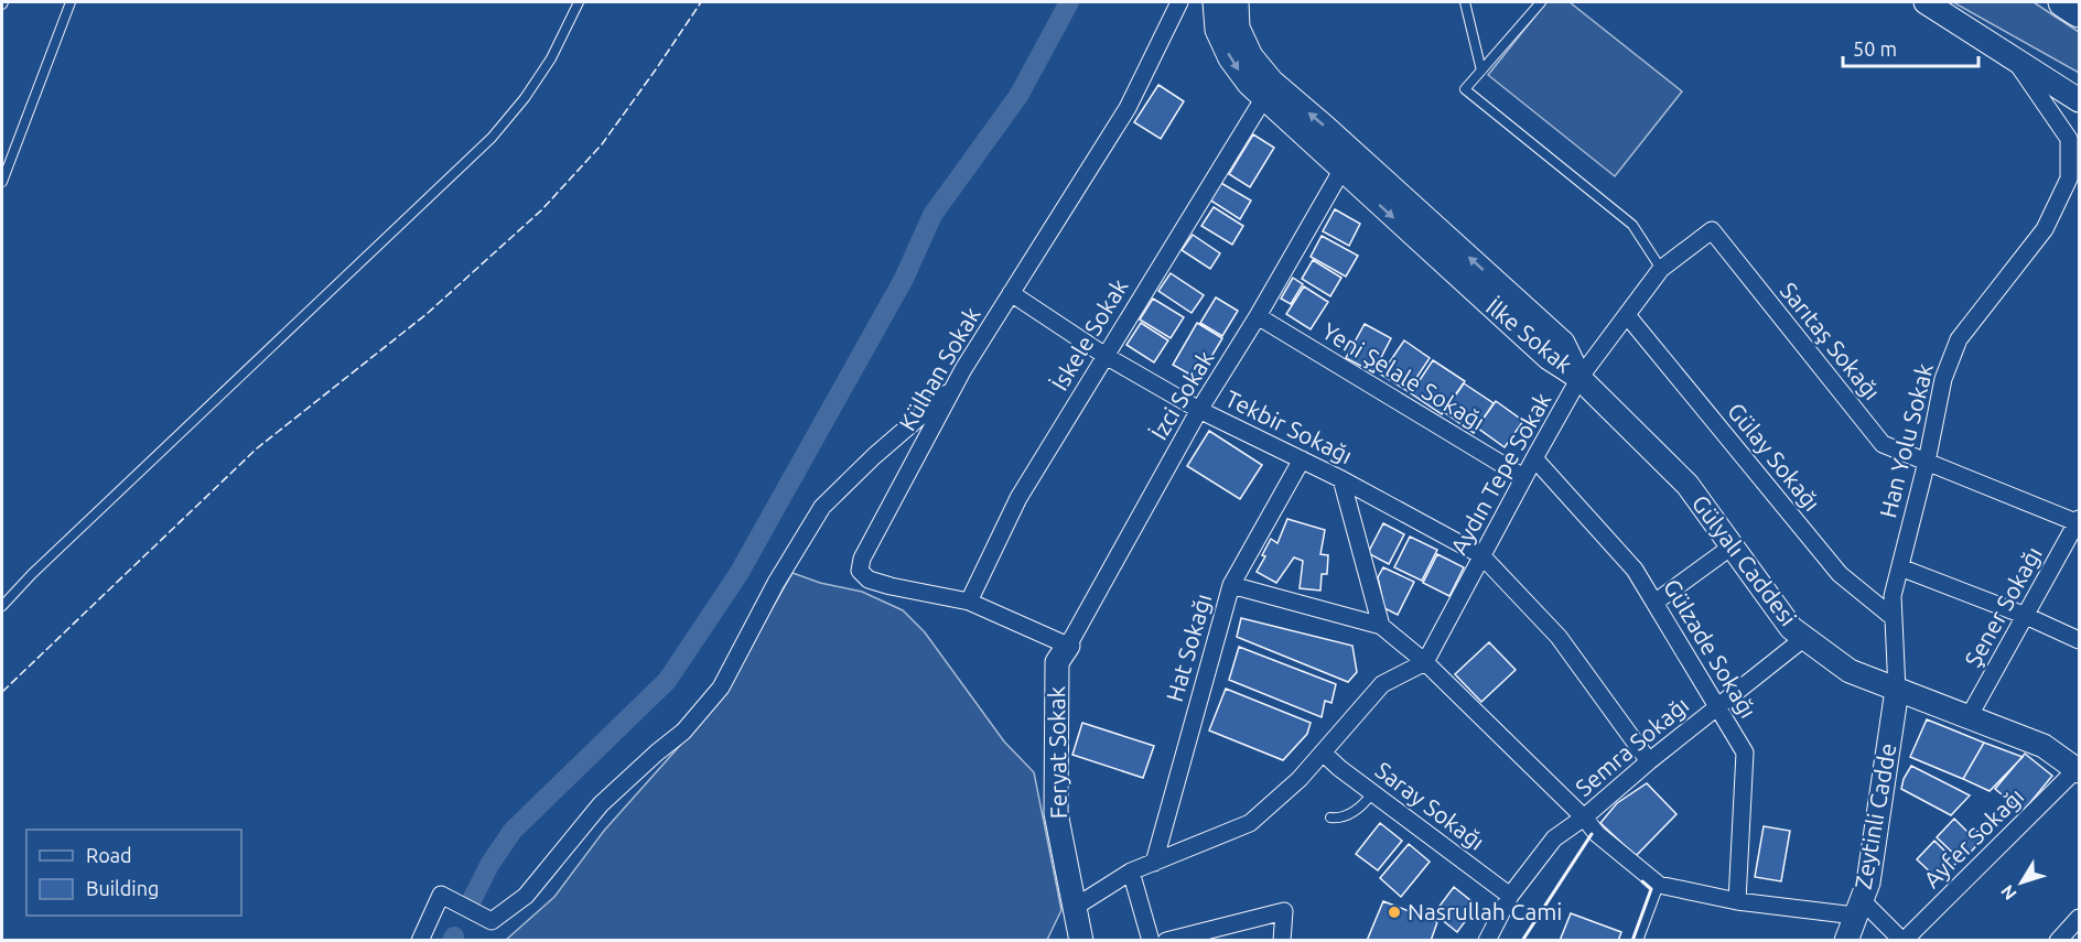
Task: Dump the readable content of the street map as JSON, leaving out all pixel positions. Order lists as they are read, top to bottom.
{
  "streets": {
    "street": [
      "İskele Sokak",
      "İlke Sokak",
      "Sarıtaş Sokağı",
      "Külhan Sokak",
      "Yeni Şelale Sokağı",
      "İzci Sokak",
      "Tekbir Sokağı",
      "Han Yolu Sokak",
      "Gülay Sokağı",
      "Aydın Tepe Sokak",
      "Gülyalı Caddesi",
      "Şener Sokağı",
      "Hat Sokağı",
      "Gülzade Sokağı",
      "Semra Sokağı",
      "Feryat Sokak",
      "Saray Sokağı",
      "Zeytinli Cadde",
      "Ayfer Sokağı"
    ]
  },
  "crossings": [
    ["İskele Sokak", "İlke Sokak"],
    ["İskele Sokak", "Külhan Sokak"],
    ["İskele Sokak", "Tekbir Sokağı"],
    ["İlke Sokak", "İzci Sokak"],
    ["İlke Sokak", "Aydın Tepe Sokak"],
    ["İlke Sokak", "Gülyalı Caddesi"],
    ["Sarıtaş Sokağı", "Han Yolu Sokak"],
    ["Sarıtaş Sokağı", "Aydın Tepe Sokak"],
    ["Sarıtaş Sokağı", "Şener Sokağı"],
    ["Külhan Sokak", "İzci Sokak"],
    ["Külhan Sokak", "Tekbir Sokağı"],
    ["Külhan Sokak", "Feryat Sokak"],
    ["Yeni Şelale Sokağı", "İzci Sokak"],
    ["Yeni Şelale Sokağı", "Aydın Tepe Sokak"],
    ["İzci Sokak", "Tekbir Sokağı"],
    ["İzci Sokak", "Feryat Sokak"],
    ["Tekbir Sokağı", "Aydın Tepe Sokak"],
    ["Tekbir Sokağı", "Hat Sokağı"],
    ["Tekbir Sokağı", "Semra Sokağı"],
    ["Han Yolu Sokak", "Gülay Sokağı"],
    ["Han Yolu Sokak", "Gülyalı Caddesi"],
    ["Han Yolu Sokak", "Zeytinli Cadde"],
    ["Gülay Sokağı", "Aydın Tepe Sokak"],
    ["Aydın Tepe Sokak", "Gülyalı Caddesi"],
    ["Aydın Tepe Sokak", "Gülzade Sokağı"],
    ["Gülyalı Caddesi", "Şener Sokağı"],
    ["Gülyalı Caddesi", "Semra Sokağı"],
    ["Gülyalı Caddesi", "Zeytinli Cadde"],
    ["Gülyalı Caddesi", "Ayfer Sokağı"],
    ["Gülzade Sokağı", "Semra Sokağı"],
    ["Semra Sokağı", "Saray Sokağı"]
  ],
  "places": ["Nasrullah Cami"],
  "legend": ["Road", "Building"],
  "scale_bar": "50 m",
  "north": "bottom left"
}
